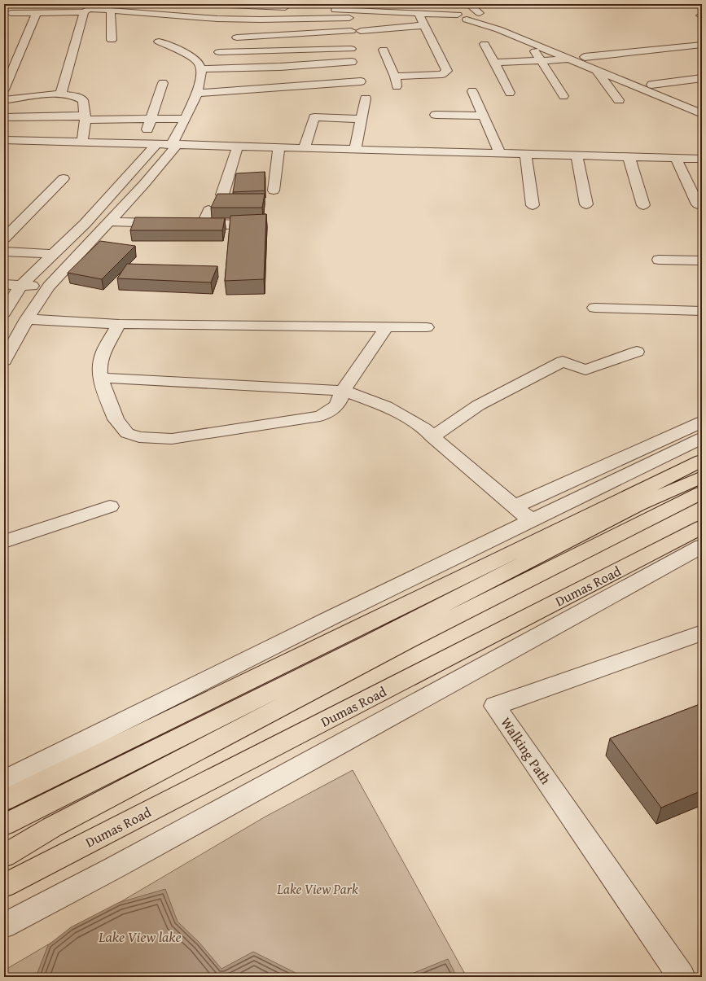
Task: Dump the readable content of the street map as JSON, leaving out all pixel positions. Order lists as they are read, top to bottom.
{
  "streets": {
    "main road": ["Dumas Road"],
    "street": ["Walking Path"]
  },
  "water": ["Lake View lake"],
  "parks": ["Lake View Park"]
}
